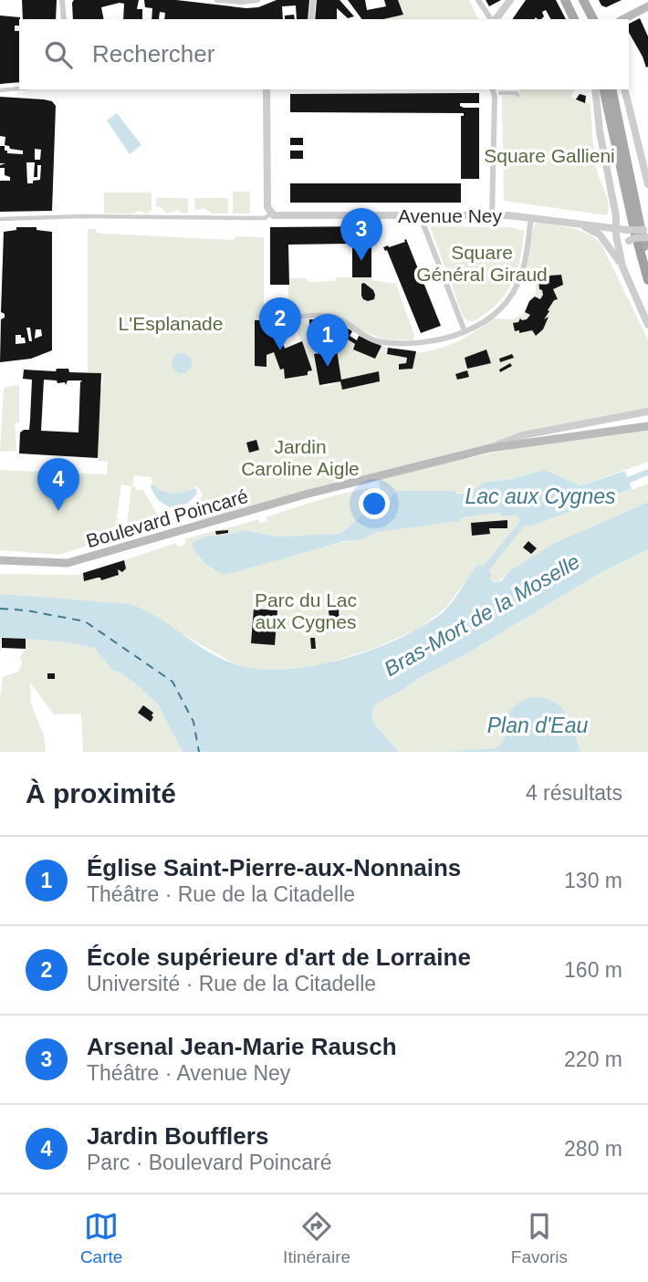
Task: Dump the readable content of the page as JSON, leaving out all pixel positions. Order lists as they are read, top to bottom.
{
  "streets": {
    "main road": ["Boulevard Poincaré"],
    "street": ["Avenue Ney"]
  },
  "water": ["Lac aux Cygnes", "Bras-Mort de la Moselle", "Plan d'Eau"],
  "parks": [
    "Square Gallieni",
    "Square Général Giraud",
    "L'Esplanade",
    "Jardin Caroline Aigle",
    "Parc du Lac aux Cygnes"
  ],
  "page": {
    "search": "Rechercher",
    "pins": [
      "3",
      "2",
      "1",
      "4"
    ],
    "heading": ["À proximité", "4 résultats"],
    "list": [
      {
        "mark": "1",
        "name": "Église Saint-Pierre-aux-Nonnains",
        "note": "Théâtre · Rue de la Citadelle",
        "value": "130 m"
      },
      {
        "mark": "2",
        "name": "École supérieure d'art de Lorraine",
        "note": "Université · Rue de la Citadelle",
        "value": "160 m"
      },
      {
        "mark": "3",
        "name": "Arsenal Jean-Marie Rausch",
        "note": "Théâtre · Avenue Ney",
        "value": "220 m"
      },
      {
        "mark": "4",
        "name": "Jardin Boufflers",
        "note": "Parc · Boulevard Poincaré",
        "value": "280 m"
      }
    ],
    "nav": ["Carte", "Itinéraire", "Favoris"]
  }
}
